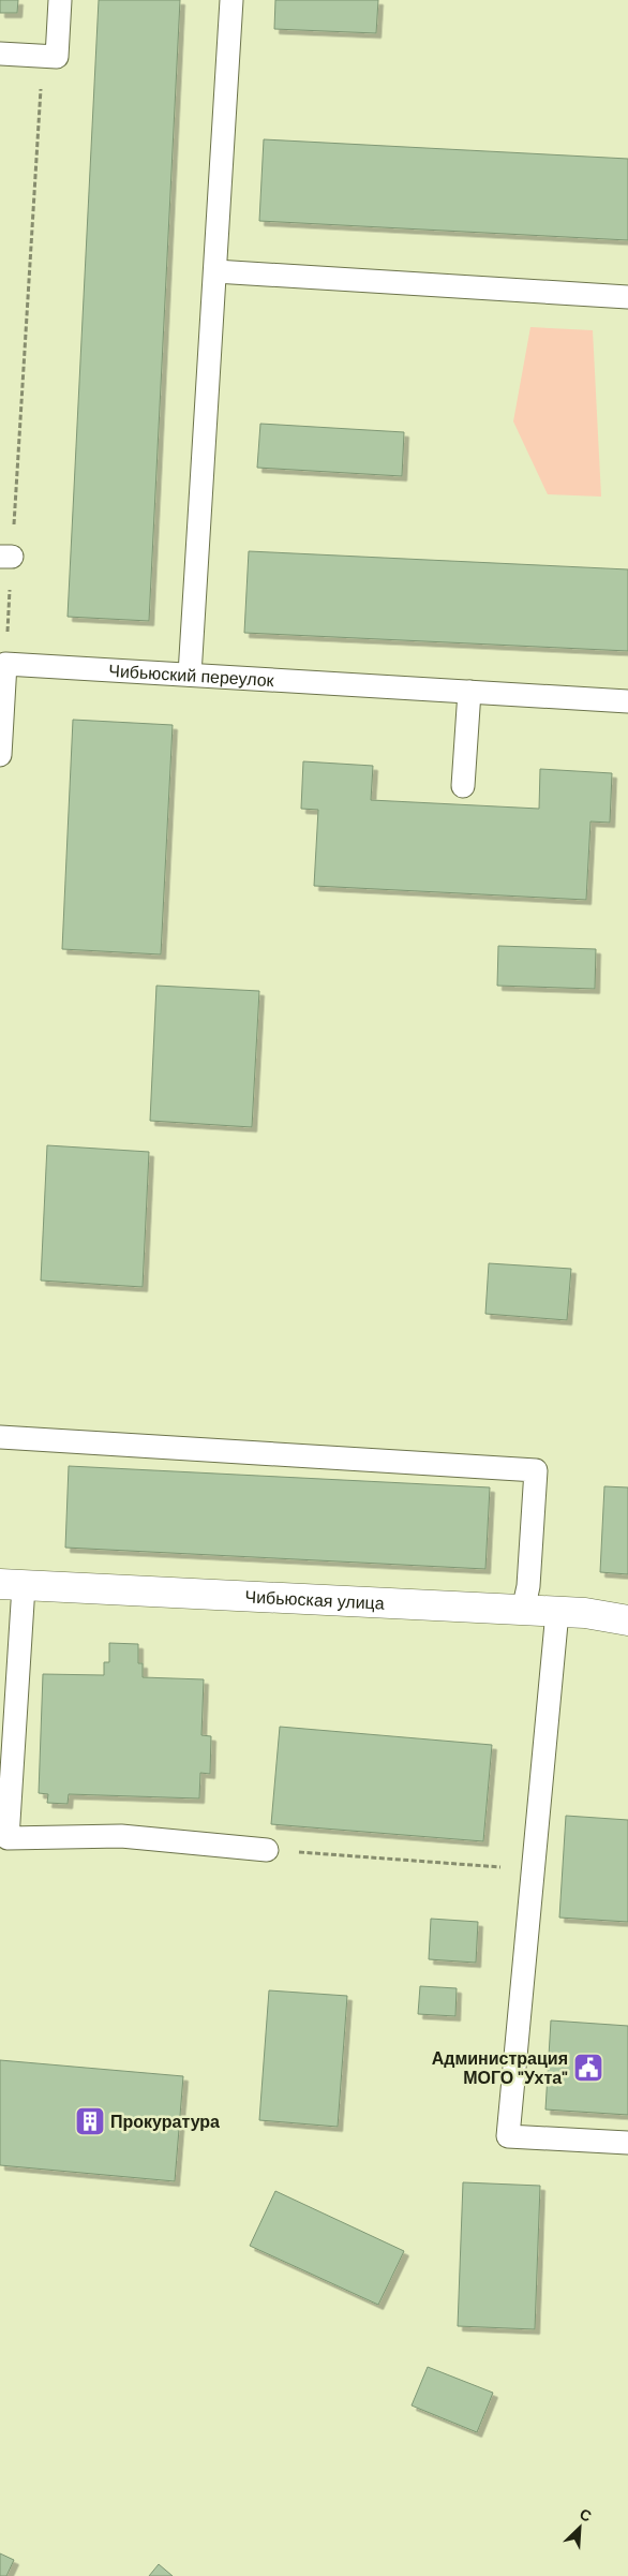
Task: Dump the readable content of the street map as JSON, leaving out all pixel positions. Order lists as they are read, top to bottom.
{
  "streets": {
    "street": ["Чибьюская улица"],
    "lane": ["Чибьюский переулок"]
  },
  "places": {
    "public building": ["Администрация МОГО \"Ухта\""],
    "building": ["Прокуратура"]
  },
  "north": "top right"
}
